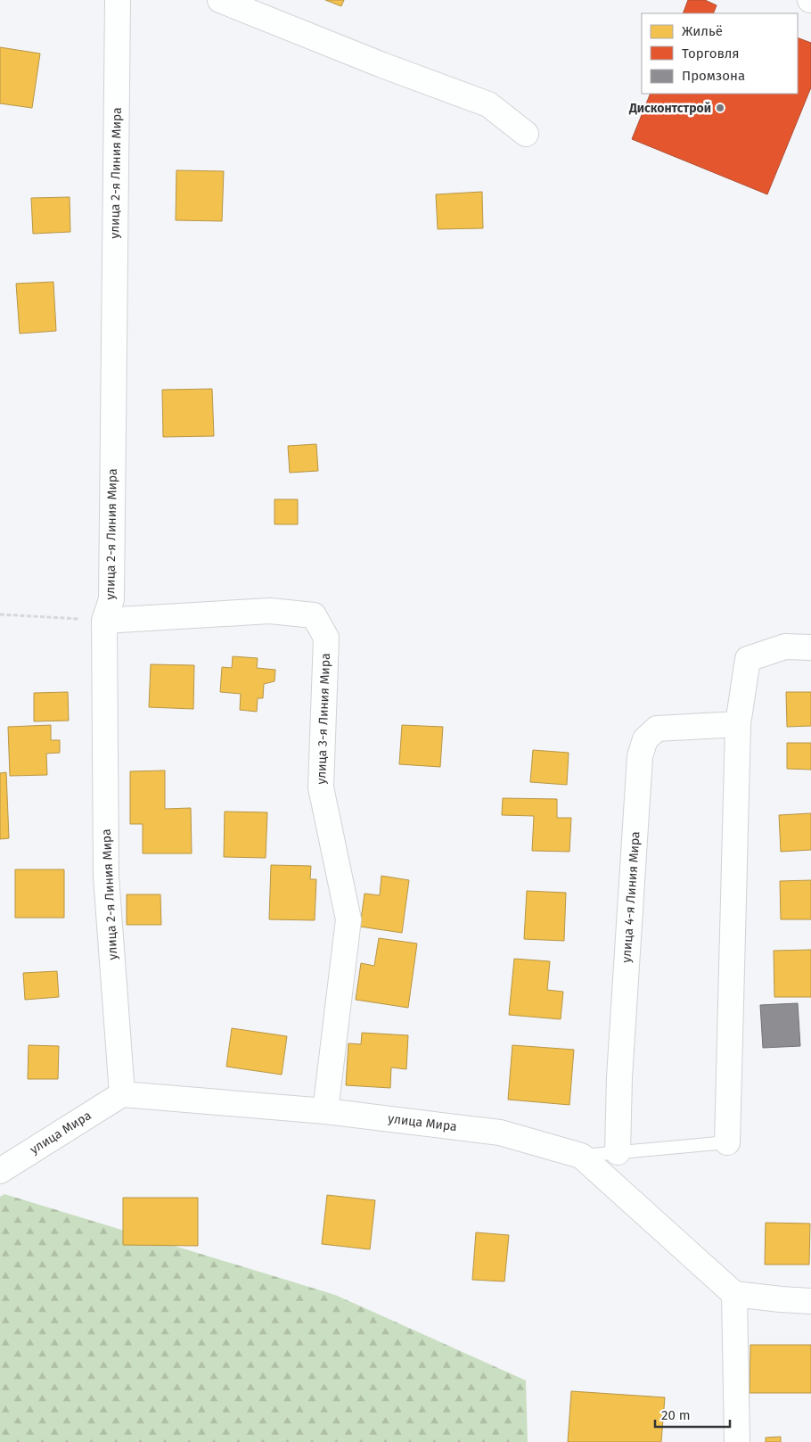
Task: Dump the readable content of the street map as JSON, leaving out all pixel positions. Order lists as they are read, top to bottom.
{
  "streets": {
    "street": [
      "улица 2-я Линия Мира",
      "улица 3-я Линия Мира",
      "улица 4-я Линия Мира",
      "улица Мира"
    ]
  },
  "crossings": [
    ["улица 2-я Линия Мира", "улица 3-я Линия Мира"],
    ["улица 2-я Линия Мира", "улица Мира"],
    ["улица 3-я Линия Мира", "улица Мира"]
  ],
  "places": ["Дисконтстрой"],
  "legend": ["Жильё", "Торговля", "Промзона"],
  "scale_bar": "20 m"
}
